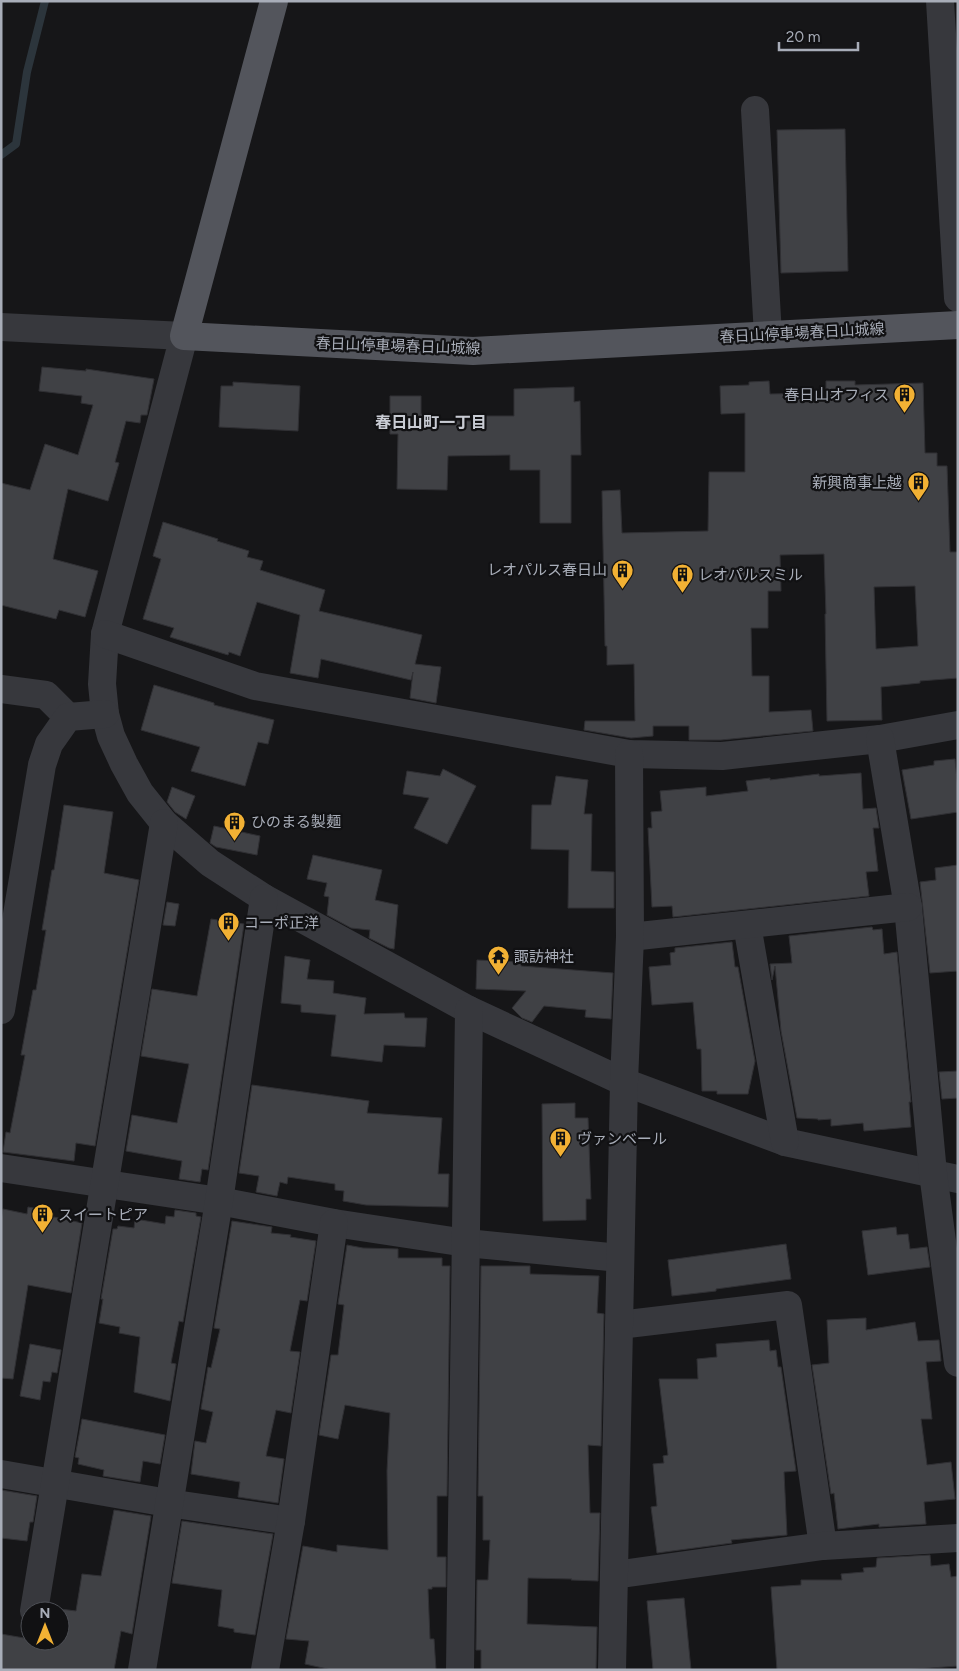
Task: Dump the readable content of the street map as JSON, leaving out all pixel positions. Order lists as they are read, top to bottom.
{
  "streets": {
    "main road": ["春日山停車場春日山城線"]
  },
  "districts": ["春日山町一丁目"],
  "places": {
    "building": [
      "春日山オフィス",
      "新興商事上越",
      "レオパルス春日山",
      "レオパルスミル",
      "ひのまる製麺",
      "コーポ正洋",
      "ヴァンベール",
      "スイートピア"
    ],
    "temple": ["諏訪神社"]
  },
  "scale_bar": "20 m",
  "north": "top"
}
